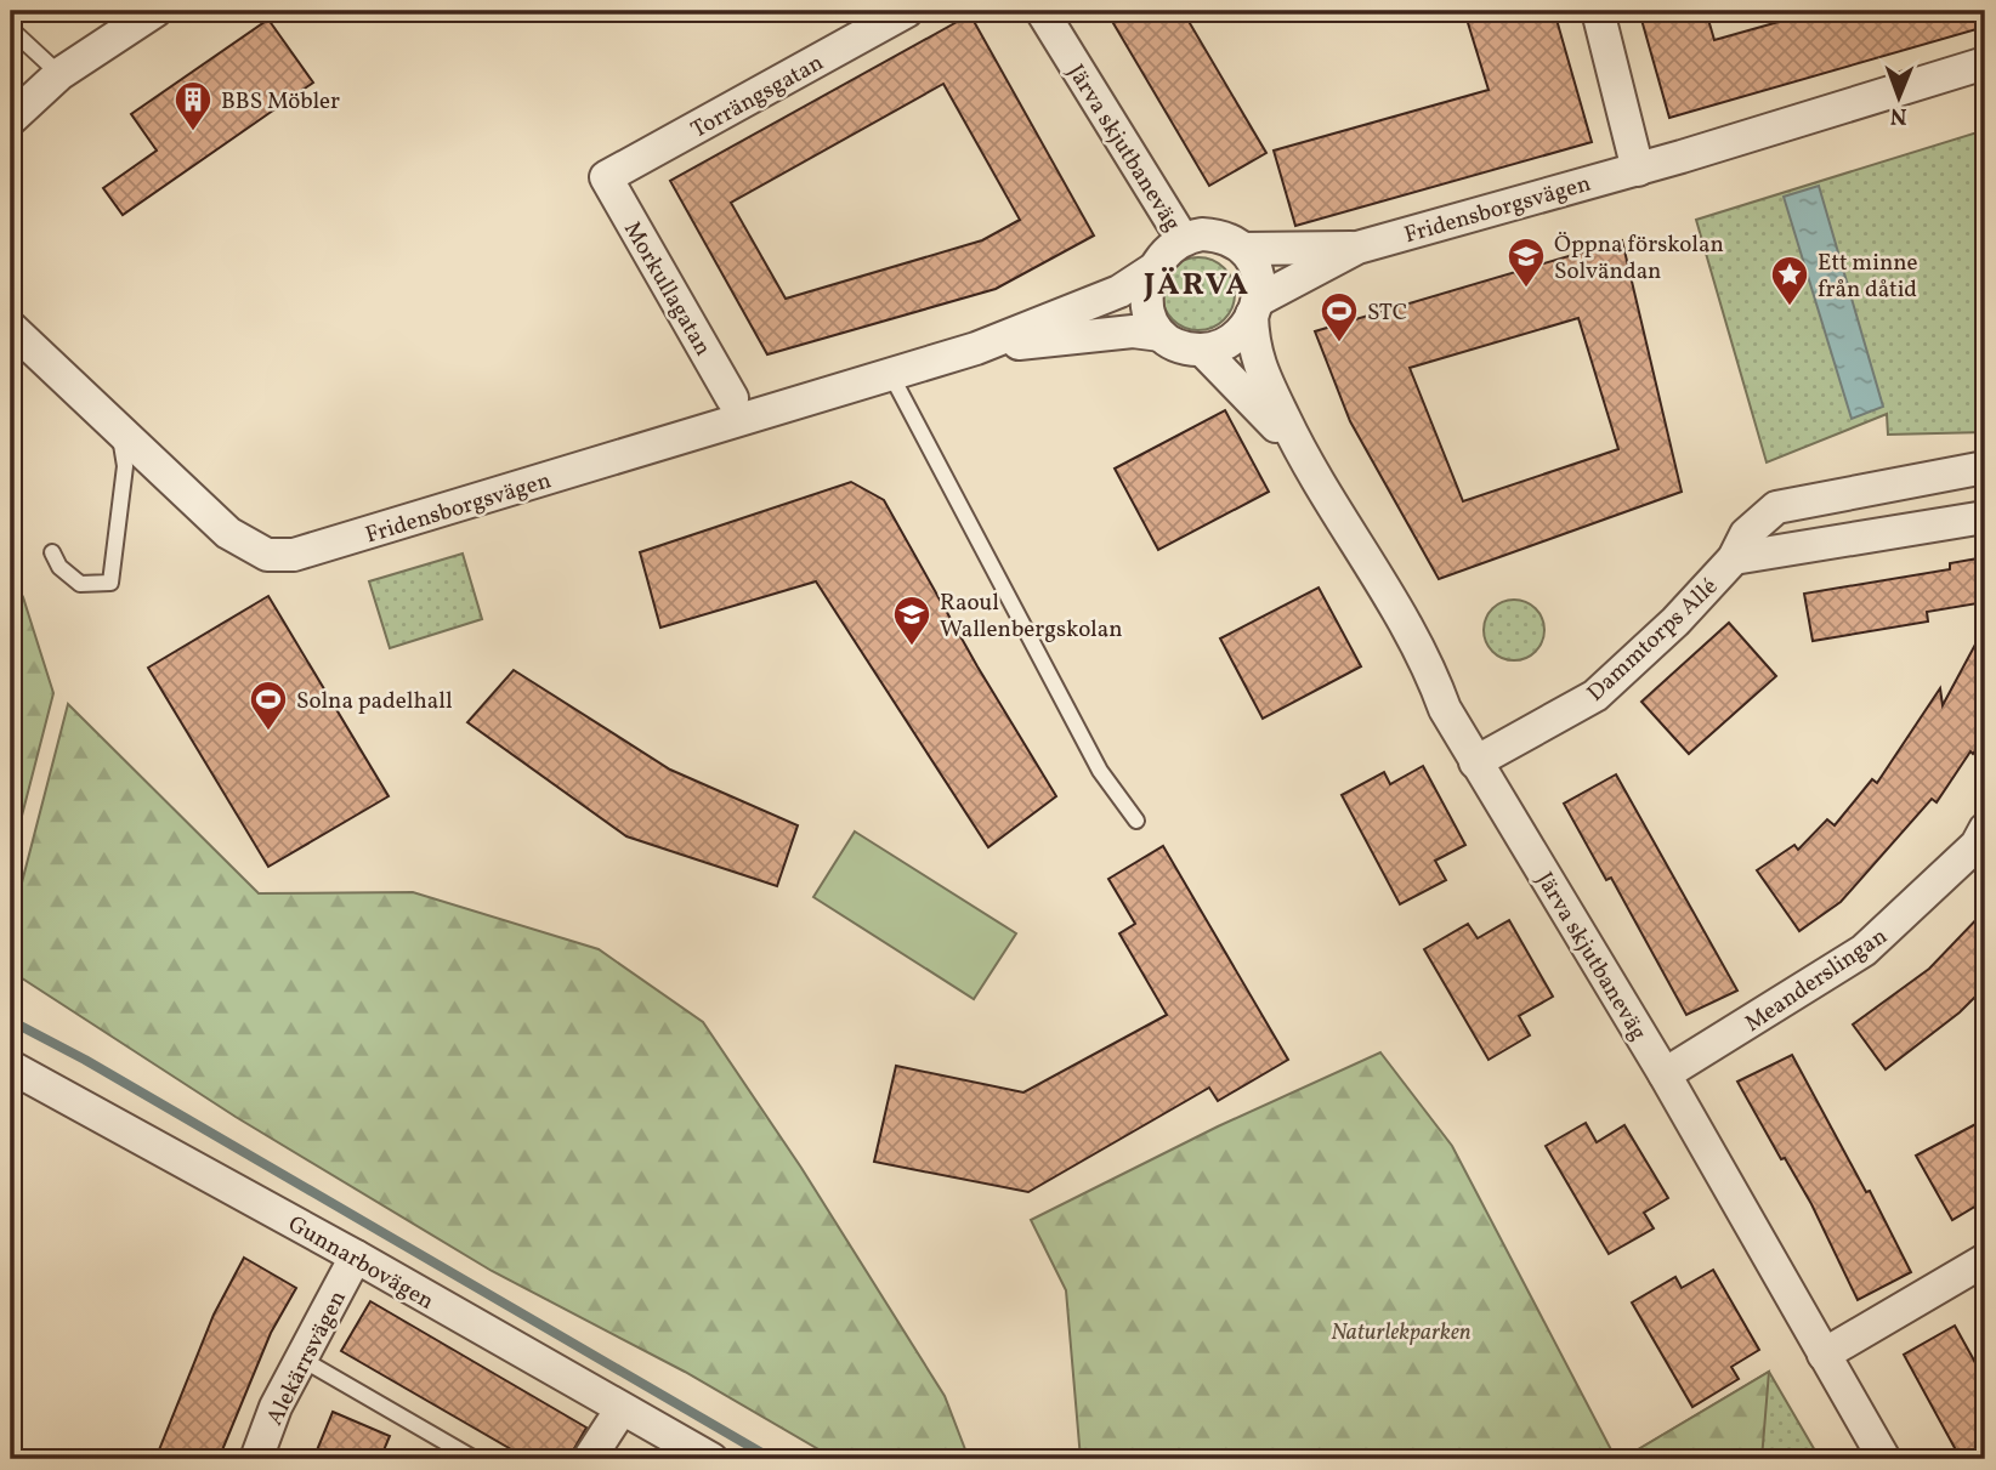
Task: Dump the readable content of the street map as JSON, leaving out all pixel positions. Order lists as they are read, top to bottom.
{
  "streets": {
    "street": [
      "Torrängsgatan",
      "Järva skjutbaneväg",
      "Fridensborgsvägen",
      "Morkullagatan",
      "Dammtorps Allé",
      "Meanderslingan",
      "Gunnarbovägen",
      "Alekärrsvägen"
    ]
  },
  "crossings": [
    ["Torrängsgatan", "Morkullagatan"],
    ["Järva skjutbaneväg", "Fridensborgsvägen"],
    ["Järva skjutbaneväg", "Dammtorps Allé"],
    ["Järva skjutbaneväg", "Meanderslingan"],
    ["Gunnarbovägen", "Alekärrsvägen"]
  ],
  "districts": ["JÄRVA"],
  "parks": ["Naturlekparken"],
  "places": {
    "building": ["BBS Möbler"],
    "school or university": ["Öppna förskolan Solvändan", "Raoul Wallenbergskolan"],
    "place": ["Ett minne från dåtid"],
    "sports": ["STC", "Solna padelhall"]
  },
  "north": "bottom"
}
